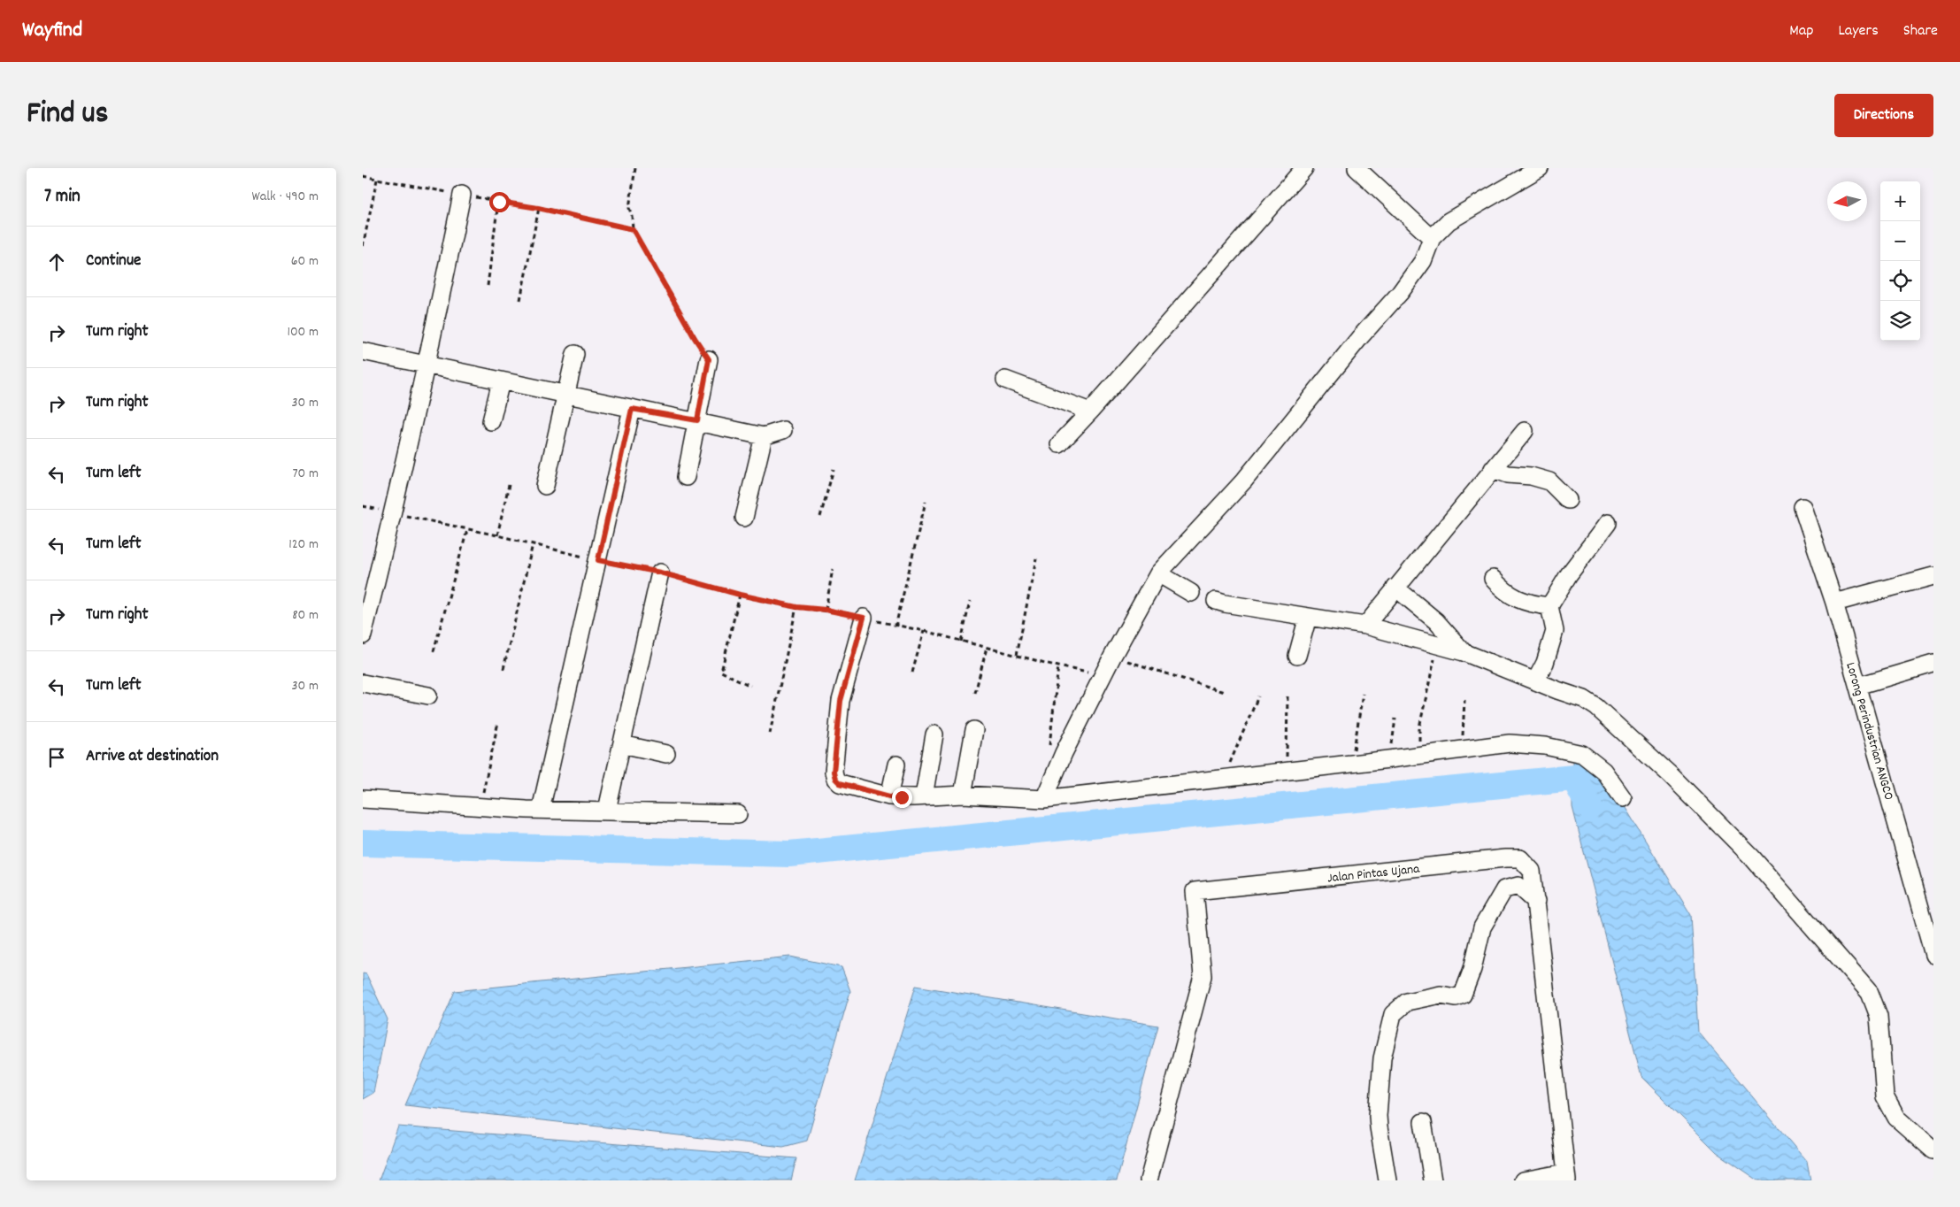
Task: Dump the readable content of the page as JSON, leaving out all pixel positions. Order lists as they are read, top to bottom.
{
  "streets": {
    "street": ["Lorong Perindustrian ANGCO", "Jalan Pintas Ujana"]
  },
  "north": "left",
  "page": {
    "header": "Wayfind",
    "nav": ["Map", "Layers", "Share"],
    "title": "Find us",
    "buttons": "Directions",
    "heading": ["7 min", "Walk · 490 m"],
    "map_buttons": ["+", "−"],
    "list": [
      ["Continue", "60 m"],
      ["Turn right", "100 m"],
      ["Turn right", "30 m"],
      ["Turn left", "70 m"],
      ["Turn left", "120 m"],
      ["Turn right", "80 m"],
      ["Turn left", "30 m"],
      "Arrive at destination"
    ]
  }
}
